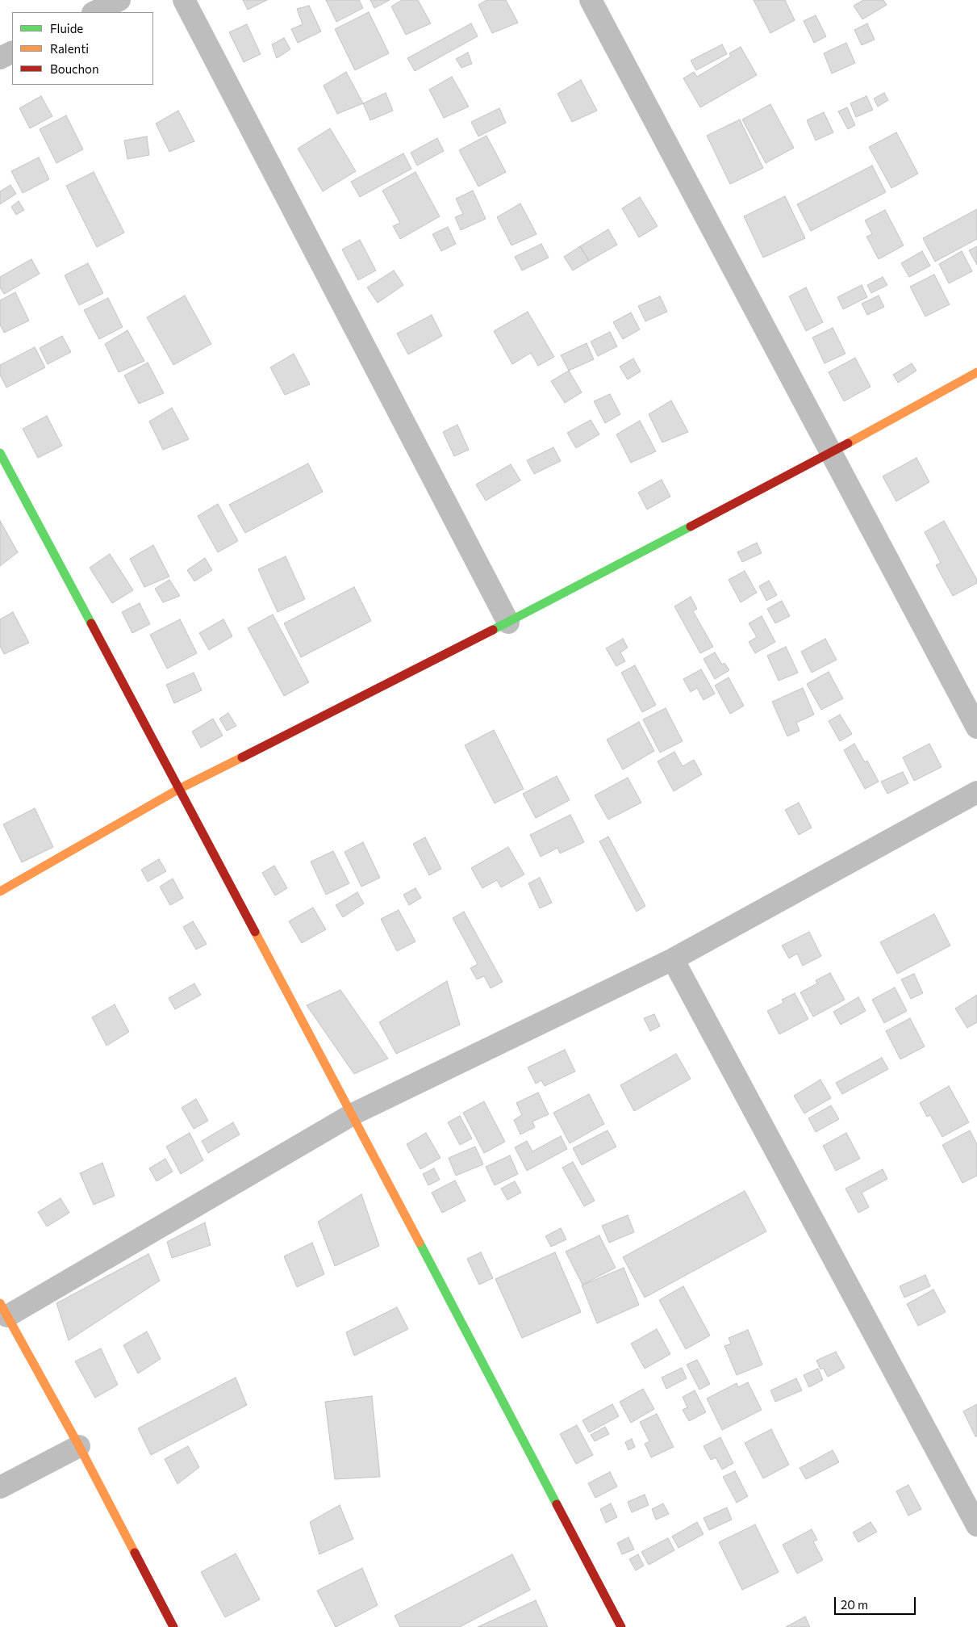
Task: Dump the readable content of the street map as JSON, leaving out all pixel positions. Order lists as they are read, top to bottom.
{
  "legend": ["Fluide", "Ralenti", "Bouchon"],
  "scale_bar": "20 m"
}
